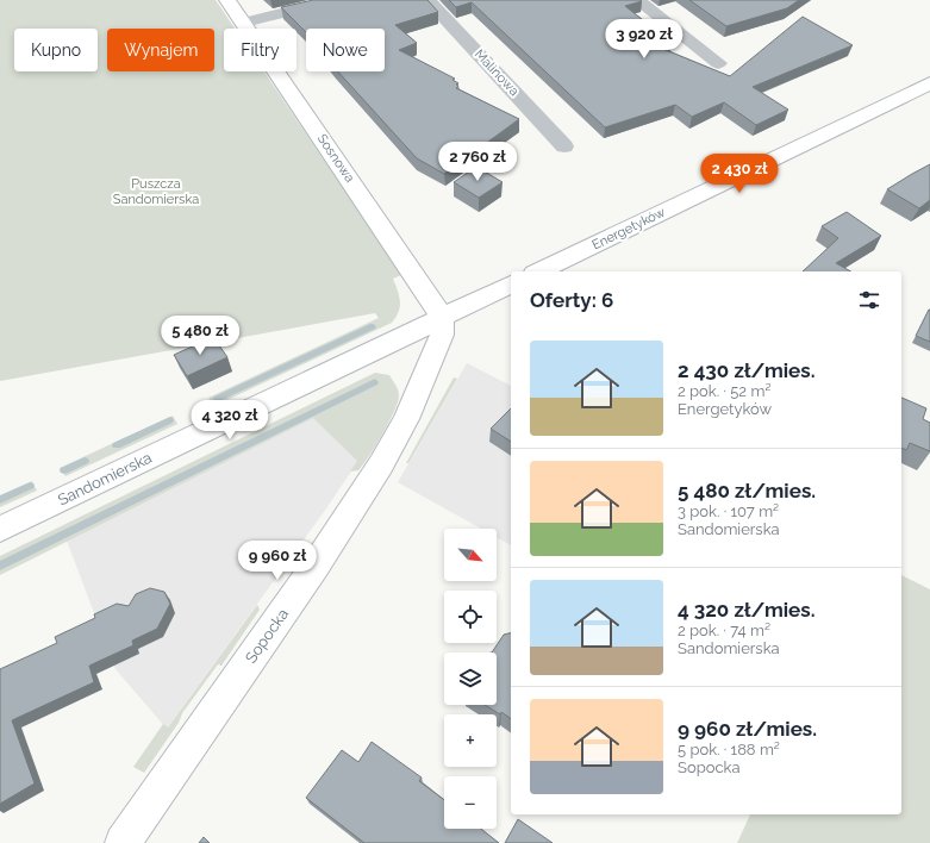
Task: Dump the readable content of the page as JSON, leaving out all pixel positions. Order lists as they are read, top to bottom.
{
  "streets": {
    "street": [
      "Malinowa",
      "Sosnowa",
      "Energetyków",
      "Sandomierska",
      "Sopocka"
    ]
  },
  "crossings": [
    ["Sosnowa", "Sandomierska"],
    ["Sosnowa", "Sopocka"],
    ["Sandomierska", "Sopocka"]
  ],
  "parks": ["Puszcza Sandomierska"],
  "north": "bottom right",
  "page": {
    "price": [
      "3 920 zł",
      "2 760 zł",
      "2 430 zł",
      "5 480 zł",
      "4 320 zł",
      "9 960 zł"
    ],
    "chip": [
      "Kupno",
      "Wynajem",
      "Filtry",
      "Nowe"
    ],
    "heading": "Oferty: 6",
    "list": [
      {
        "name": "2 430 zł/mies.",
        "note": "2 pok. · 52 m² · Energetyków"
      },
      {
        "name": "5 480 zł/mies.",
        "note": "3 pok. · 107 m² · Sandomierska"
      },
      {
        "name": "4 320 zł/mies.",
        "note": "2 pok. · 74 m² · Sandomierska"
      },
      {
        "name": "9 960 zł/mies.",
        "note": "5 pok. · 188 m² · Sopocka"
      }
    ],
    "map_buttons": ["+", "−"]
  }
}
